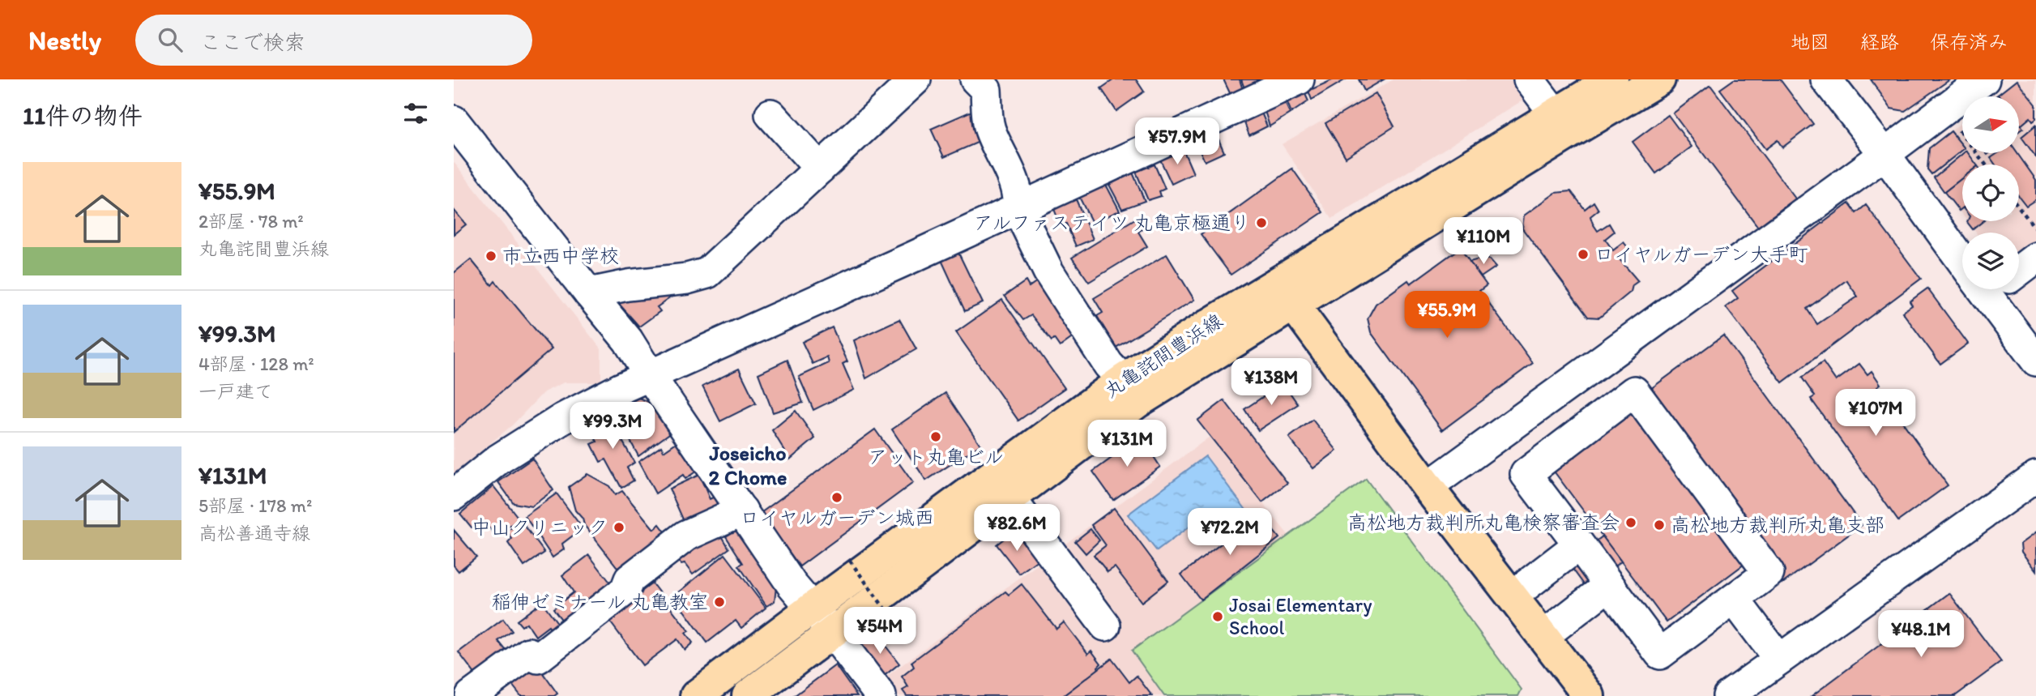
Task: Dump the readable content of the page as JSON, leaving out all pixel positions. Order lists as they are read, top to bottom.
{
  "districts": ["Joseicho 2 Chome"],
  "places": [
    "アルファステイツ 丸亀京極通り",
    "ロイヤルガーデン大手町",
    "市立西中学校",
    "アット丸亀ビル",
    "ロイヤルガーデン城西",
    "高松地方裁判所丸亀検察審査会",
    "高松地方裁判所丸亀支部",
    "中山クリニック",
    "稲伸ゼミナール 丸亀教室",
    "Josai Elementary School"
  ],
  "north": "right",
  "page": {
    "header": "Nestly",
    "search": "ここで検索",
    "nav": ["地図", "経路", "保存済み"],
    "heading": "11件の物件",
    "price": [
      "¥57.9M",
      "¥110M",
      "¥55.9M",
      "¥138M",
      "¥107M",
      "¥99.3M",
      "¥131M",
      "¥82.6M",
      "¥72.2M",
      "¥54M",
      "¥48.1M"
    ],
    "list": [
      {
        "name": "¥55.9M",
        "note": "2部屋 · 78 m² · 丸亀詫間豊浜線"
      },
      {
        "name": "¥99.3M",
        "note": "4部屋 · 128 m² · 一戸建て"
      },
      {
        "name": "¥131M",
        "note": "5部屋 · 178 m² · 高松善通寺線"
      }
    ]
  }
}
